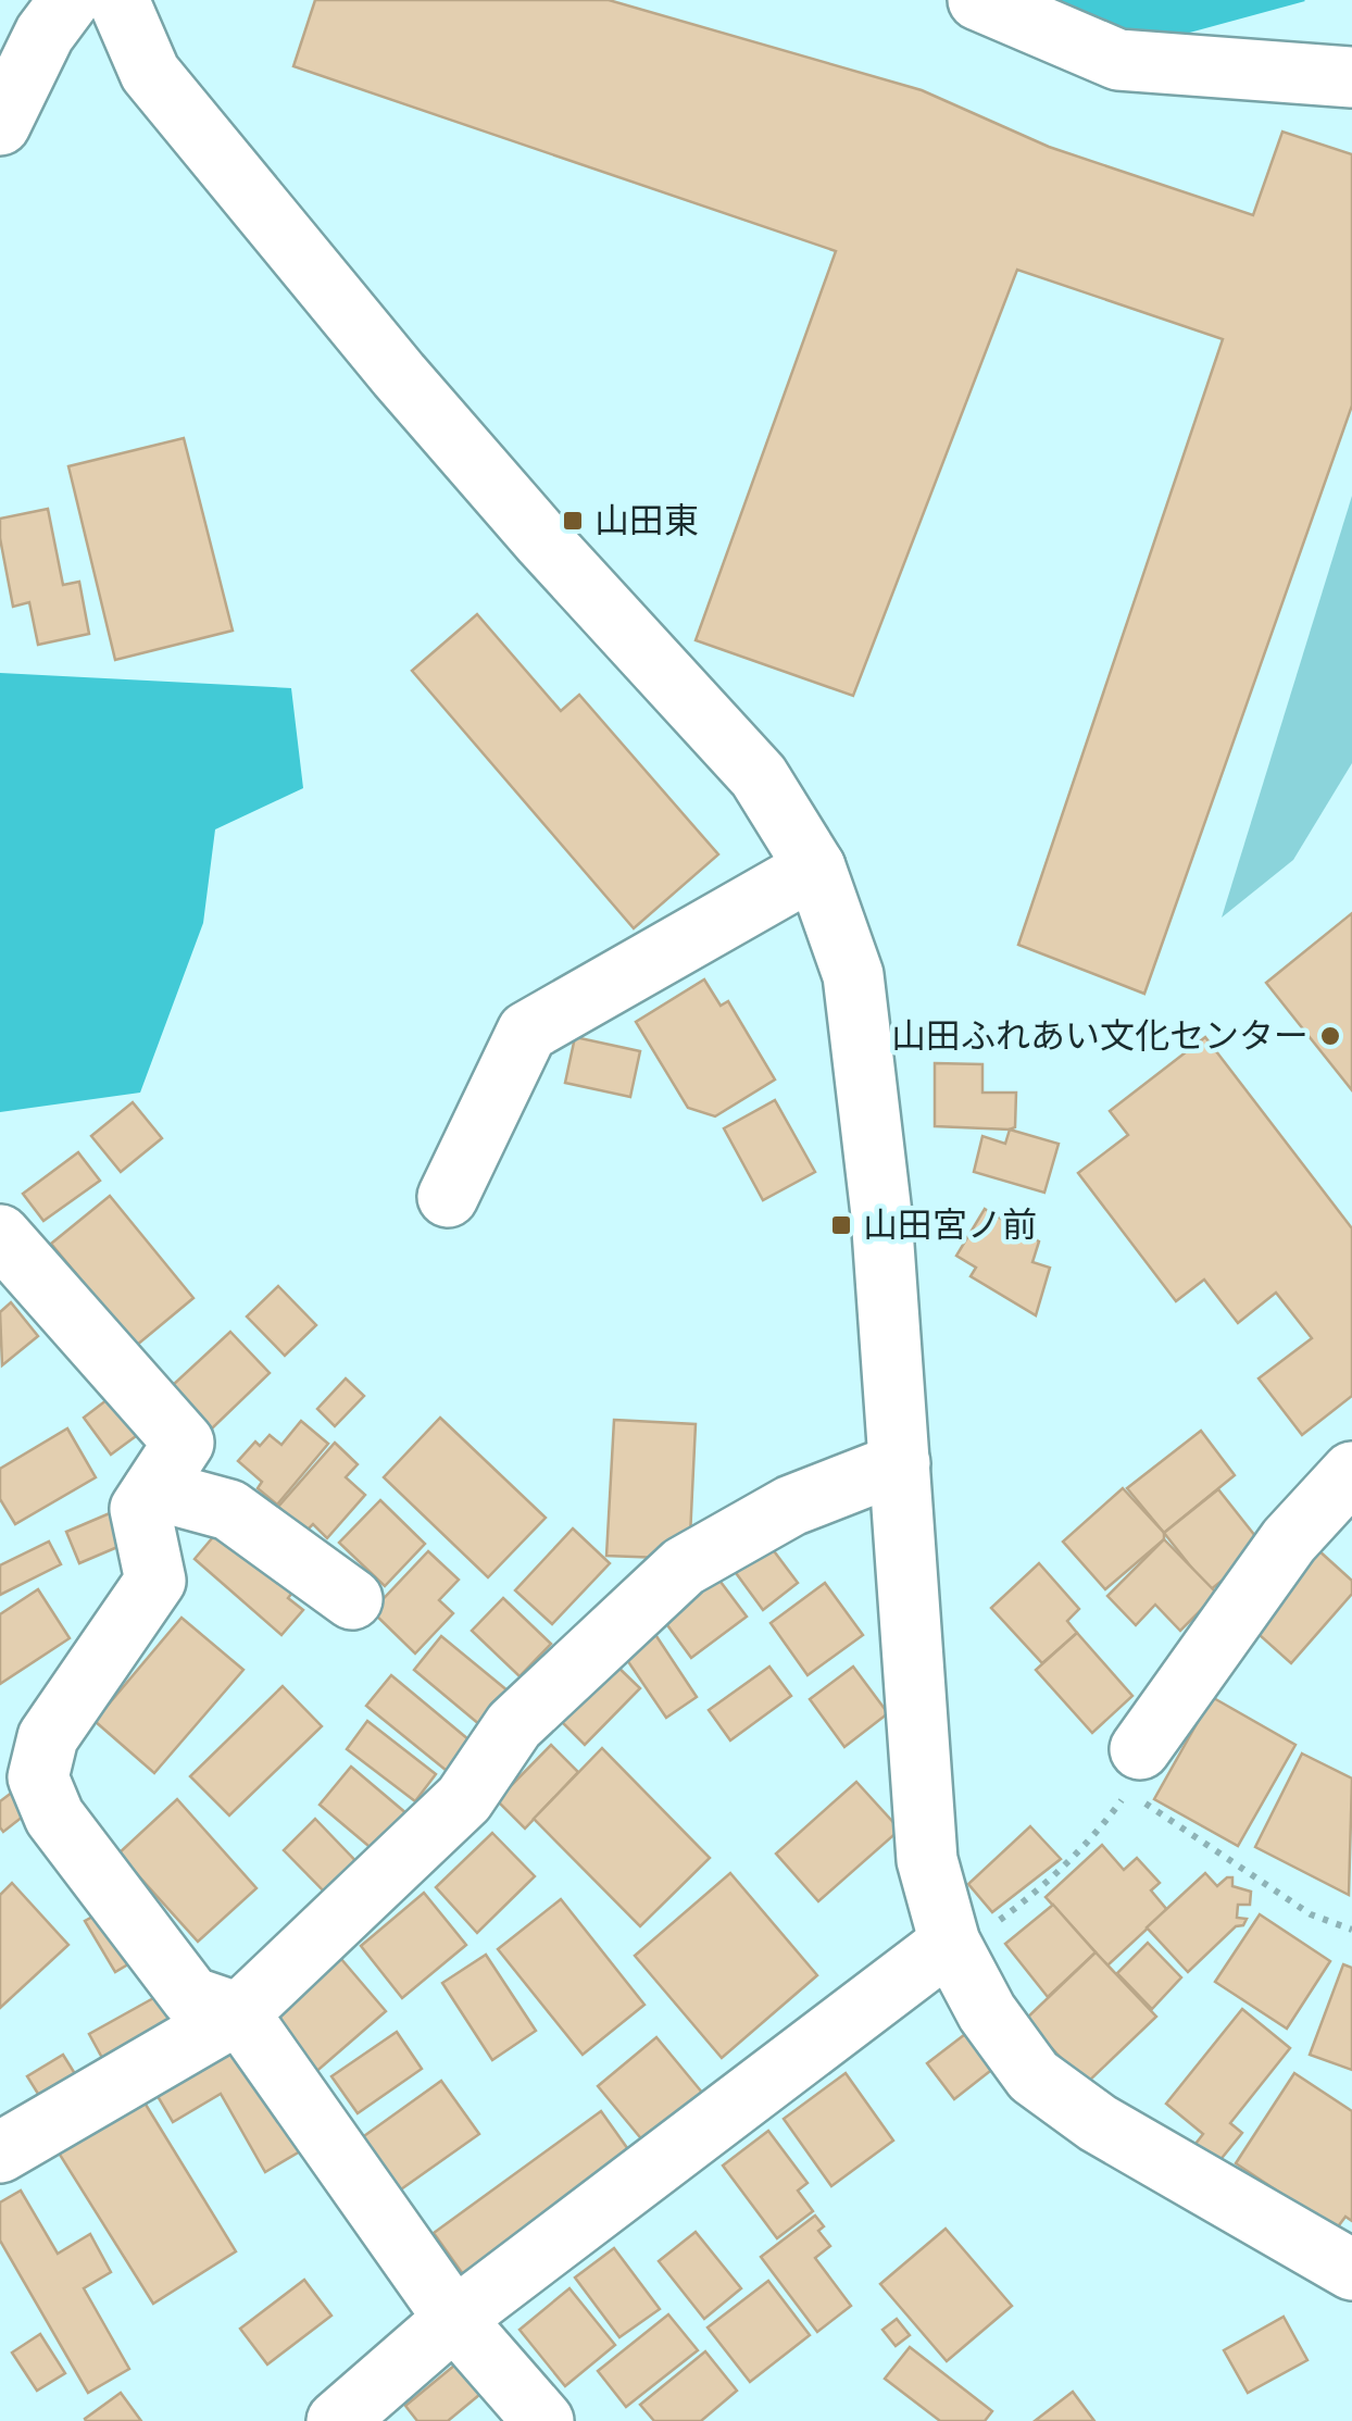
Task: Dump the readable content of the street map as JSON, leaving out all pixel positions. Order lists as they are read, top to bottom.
{
  "places": {
    "transit": ["山田東", "山田宮ノ前"],
    "other": ["山田ふれあい文化センター"]
  }
}
